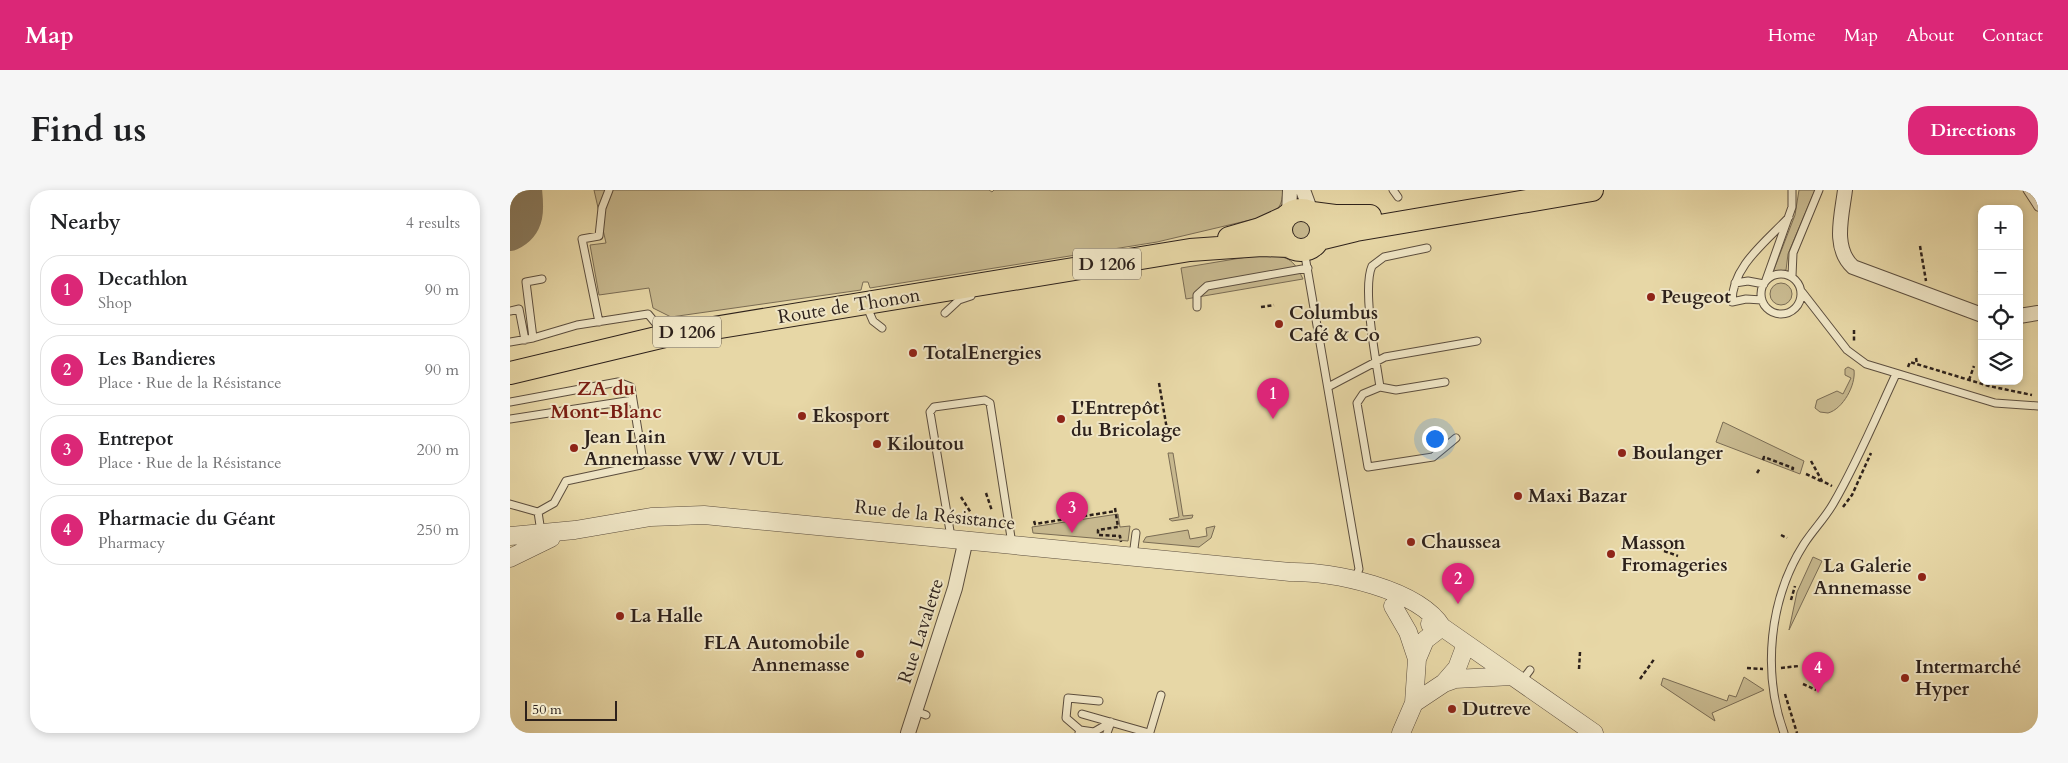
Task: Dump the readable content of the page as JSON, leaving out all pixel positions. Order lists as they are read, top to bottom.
{
  "streets": {
    "main road": ["D 1206", "Route de Thonon"],
    "street": ["Rue de la Résistance", "Rue Lavalette"]
  },
  "crossings": [
    ["Rue de la Résistance", "Rue Lavalette"]
  ],
  "districts": ["ZA du Mont-Blanc"],
  "places": [
    "Peugeot",
    "Columbus Café & Co",
    "TotalEnergies",
    "Ekosport",
    "L'Entrepôt du Bricolage",
    "Kiloutou",
    "Jean Lain Annemasse VW / VUL",
    "Boulanger",
    "Maxi Bazar",
    "Chaussea",
    "Masson Fromageries",
    "La Galerie Annemasse",
    "La Halle",
    "FLA Automobile Annemasse",
    "Intermarché Hyper",
    "Dutreve"
  ],
  "scale_bar": "50 m",
  "page": {
    "header": "Map",
    "nav": [
      "Home",
      "Map",
      "About",
      "Contact"
    ],
    "title": "Find us",
    "buttons": "Directions",
    "heading": ["Nearby", "4 results"],
    "map_buttons": ["+", "−"],
    "list": [
      {
        "mark": "1",
        "name": "Decathlon",
        "note": "Shop",
        "value": "90 m"
      },
      {
        "mark": "2",
        "name": "Les Bandieres",
        "note": "Place · Rue de la Résistance",
        "value": "90 m"
      },
      {
        "mark": "3",
        "name": "Entrepot",
        "note": "Place · Rue de la Résistance",
        "value": "200 m"
      },
      {
        "mark": "4",
        "name": "Pharmacie du Géant",
        "note": "Pharmacy",
        "value": "250 m"
      }
    ],
    "pins": [
      "1",
      "3",
      "2",
      "4"
    ],
    "scale": "50 m"
  }
}
